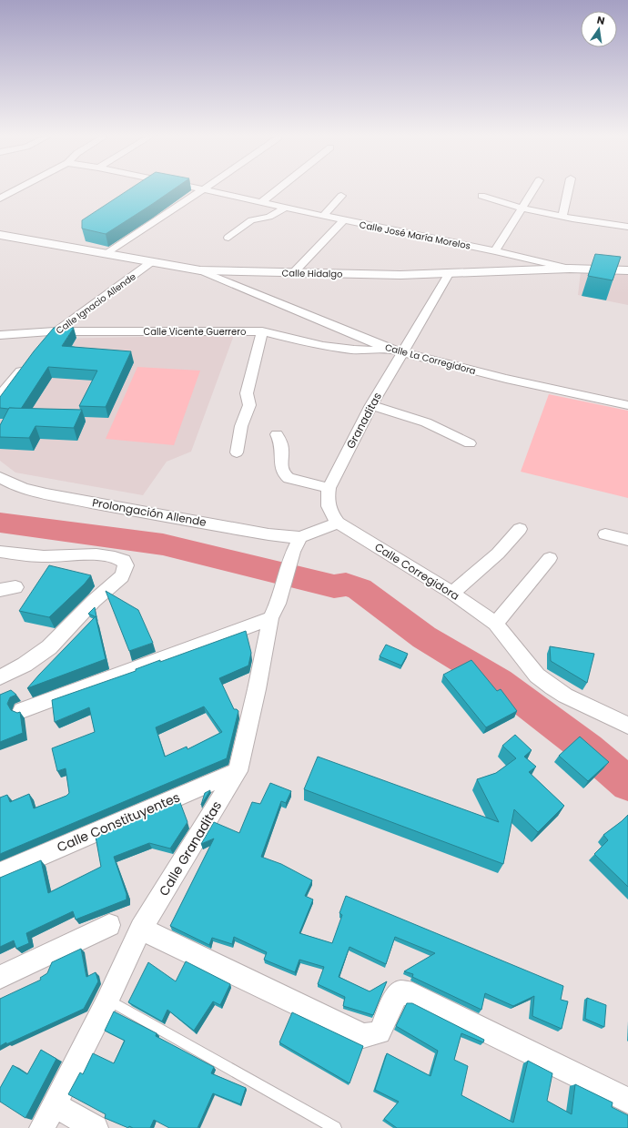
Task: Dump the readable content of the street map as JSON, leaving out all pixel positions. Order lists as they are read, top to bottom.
{
  "streets": {
    "main road": ["Calle Hidalgo"],
    "street": [
      "Calle José María Morelos",
      "Calle Ignacio Allende",
      "Calle Vicente Guerrero",
      "Calle La Corregidora",
      "Granaditas",
      "Prolongación Allende",
      "Calle Corregidora",
      "Calle Constituyentes",
      "Calle Granaditas"
    ]
  },
  "crossings": [
    ["Calle José María Morelos", "Calle Hidalgo"],
    ["Calle Hidalgo", "Calle Ignacio Allende"],
    ["Calle Hidalgo", "Calle La Corregidora"],
    ["Calle Hidalgo", "Granaditas"],
    ["Calle Ignacio Allende", "Calle Vicente Guerrero"],
    ["Calle Vicente Guerrero", "Calle La Corregidora"],
    ["Calle La Corregidora", "Granaditas"],
    ["Granaditas", "Calle Corregidora"],
    ["Prolongación Allende", "Calle Granaditas"],
    ["Calle Constituyentes", "Calle Granaditas"]
  ],
  "north": "top"
}
